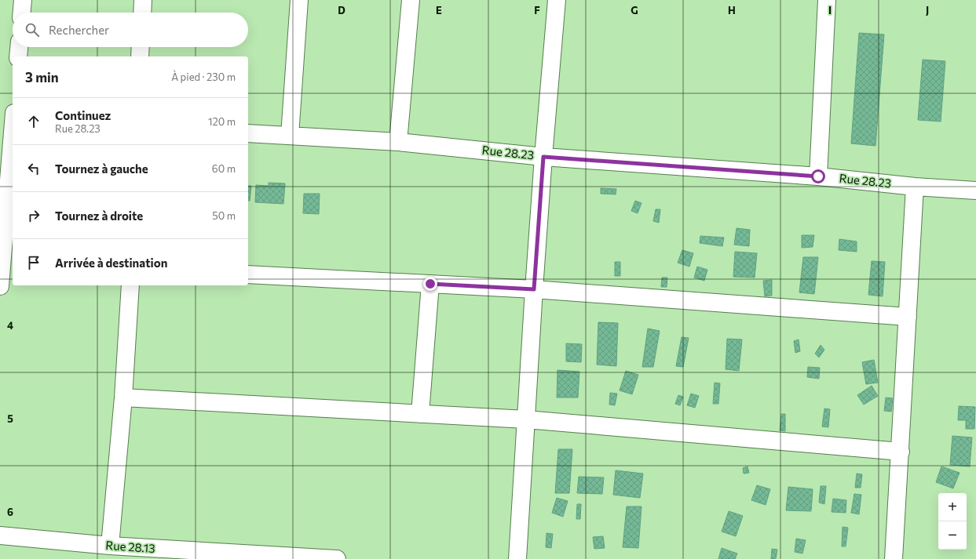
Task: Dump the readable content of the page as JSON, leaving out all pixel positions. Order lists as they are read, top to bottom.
{
  "streets": {
    "street": ["Rue 28.23", "Rue 28.13"]
  },
  "page": {
    "search": "Rechercher",
    "heading": ["3 min", "À pied · 230 m"],
    "list": [
      ["Continuez", "Rue 28.23", "120 m"],
      ["Tournez à gauche", "60 m"],
      ["Tournez à droite", "50 m"],
      "Arrivée à destination"
    ],
    "map_buttons": ["+", "−"]
  },
  "grid": {
    "columns": [
      "D",
      "E",
      "F",
      "G",
      "H",
      "I",
      "J"
    ],
    "rows": ["4", "5", "6"]
  }
}
